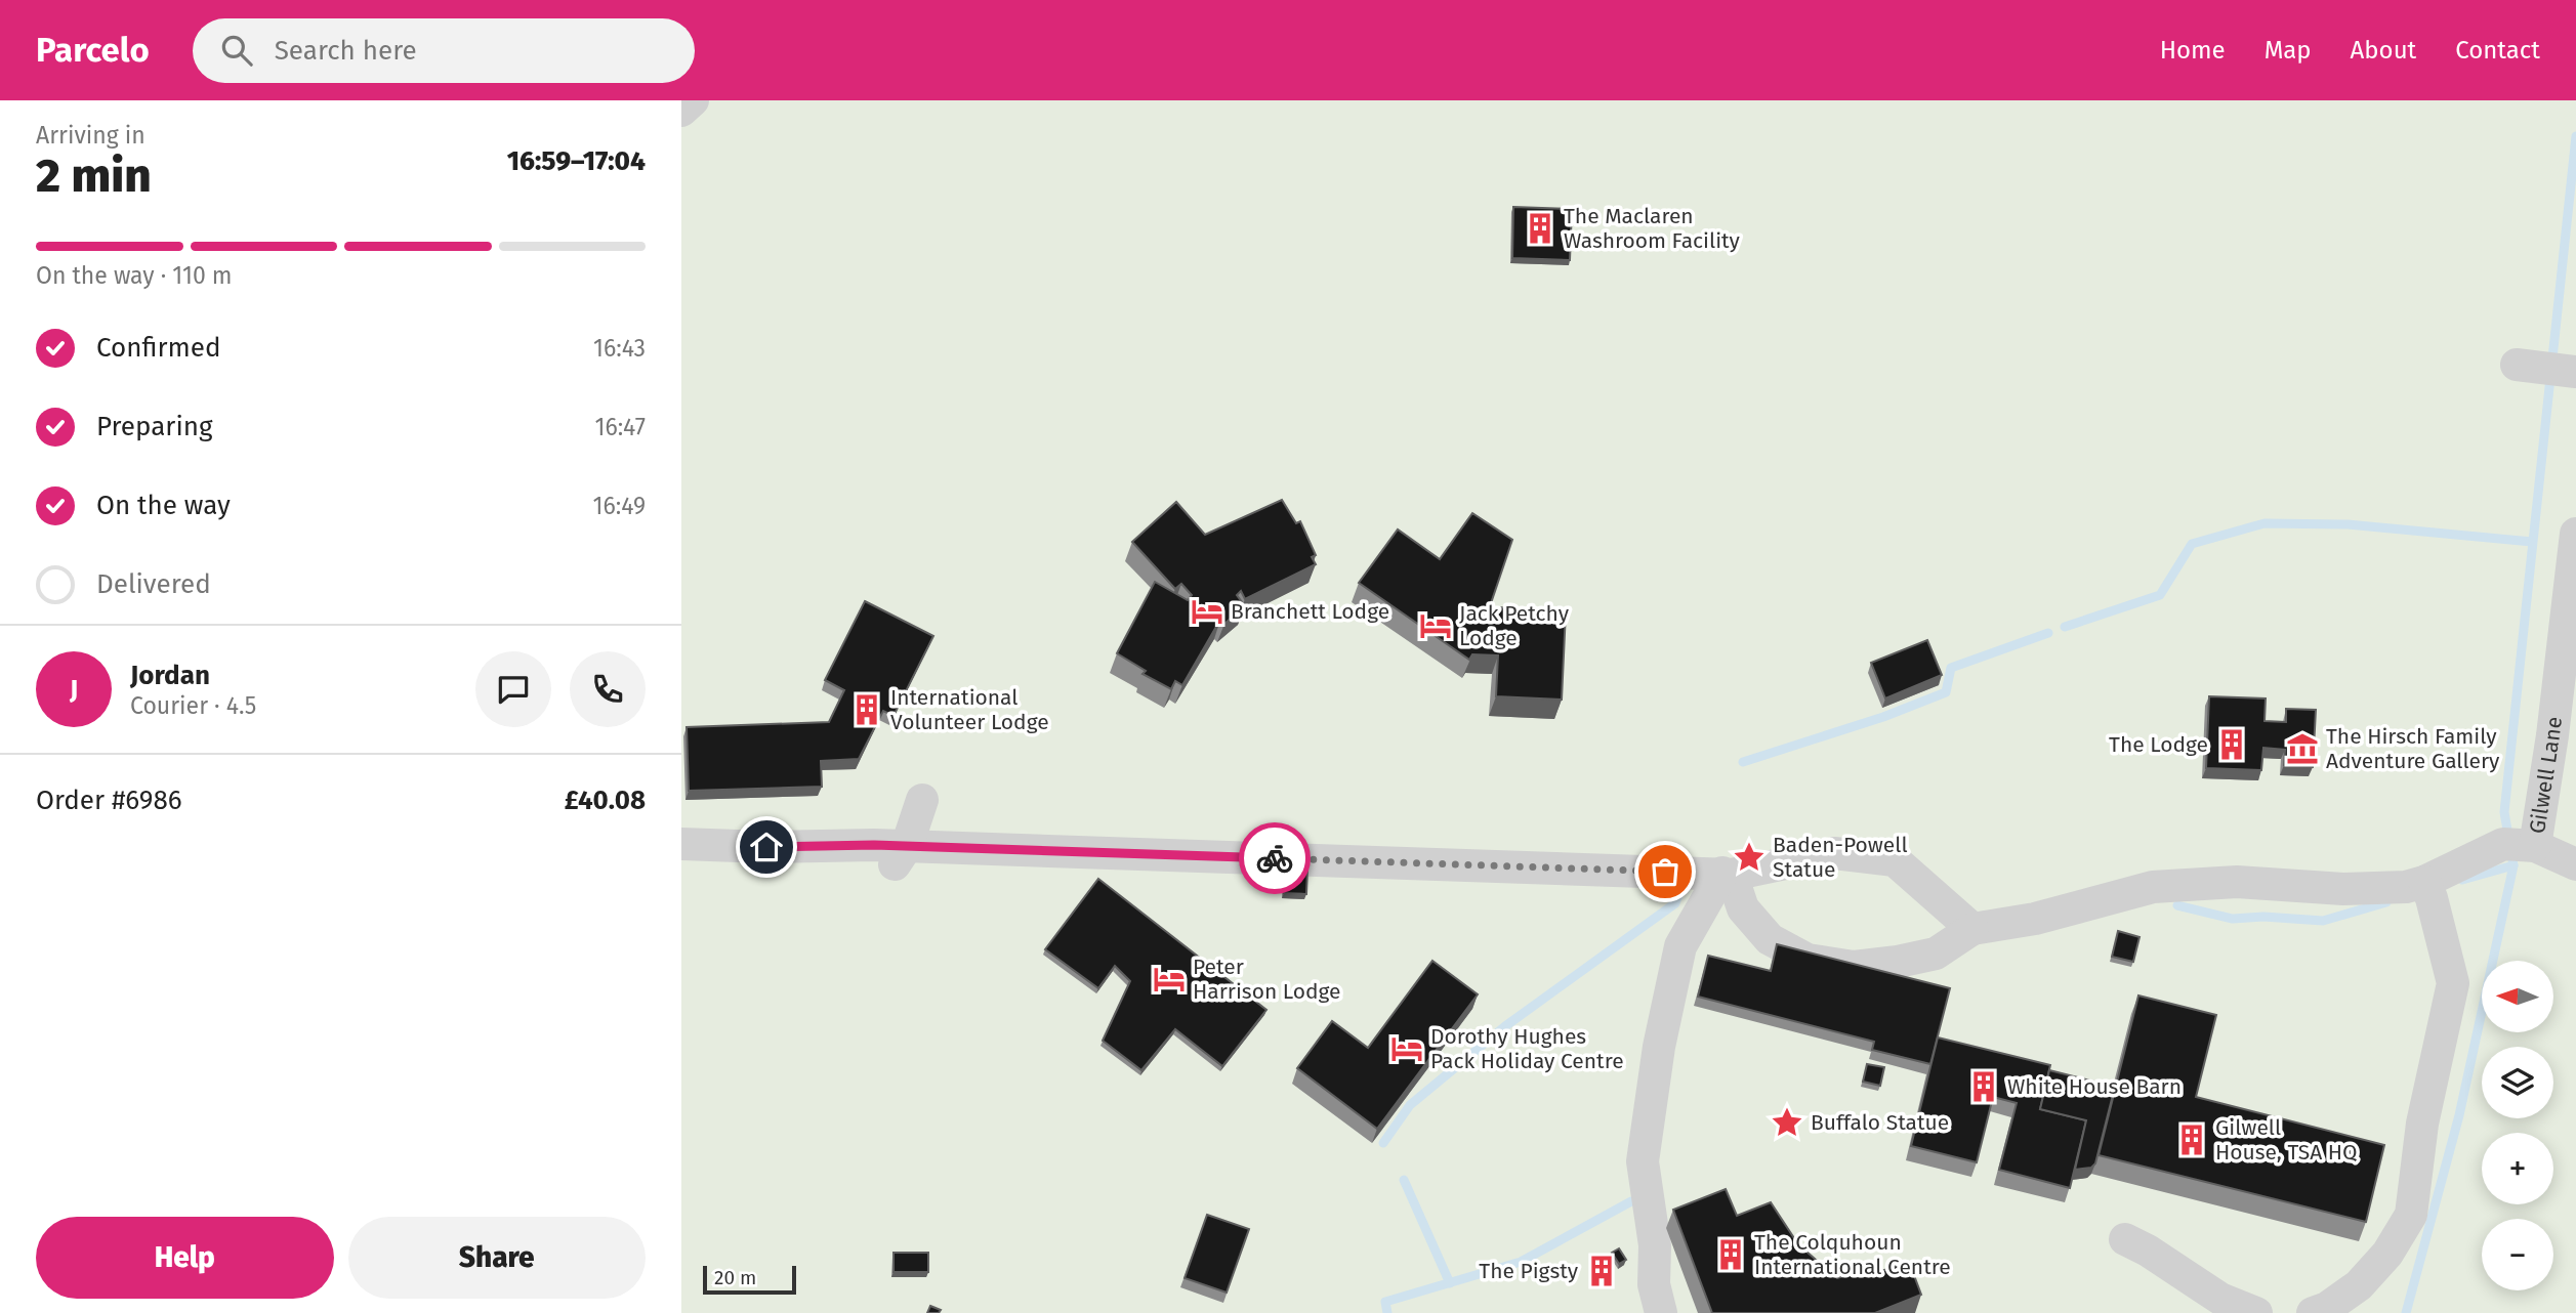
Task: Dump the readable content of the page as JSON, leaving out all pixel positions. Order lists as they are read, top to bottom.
{
  "streets": {
    "street": ["Gilwell Lane"]
  },
  "places": {
    "building": [
      "The Maclaren Washroom Facility",
      "International Volunteer Lodge",
      "The Lodge",
      "White House Barn",
      "Gilwell House, TSA HQ",
      "The Colquhoun International Centre",
      "The Pigsty"
    ],
    "hotel": [
      "Branchett Lodge",
      "Jack Petchy Lodge",
      "Peter Harrison Lodge",
      "Dorothy Hughes Pack Holiday Centre"
    ],
    "museum": ["The Hirsch Family Adventure Gallery"],
    "place": ["Baden-Powell Statue", "Buffalo Statue"]
  },
  "scale_bar": "20 m",
  "north": "left",
  "page": {
    "header": "Parcelo",
    "search": "Search here",
    "nav": [
      "Home",
      "Map",
      "About",
      "Contact"
    ],
    "heading": ["2 min", "Arriving in", "16:59–17:04"],
    "panel": [
      "Jordan",
      "Courier · 4.5",
      "Order #6986",
      "£40.08"
    ],
    "bar": "On the way · 110 m",
    "list": [
      ["Confirmed", "16:43"],
      ["Preparing", "16:47"],
      ["On the way", "16:49"],
      "Delivered"
    ],
    "round": "J",
    "map_buttons": ["+", "−"],
    "buttons": ["Help", "Share"],
    "scale": "20 m"
  }
}
